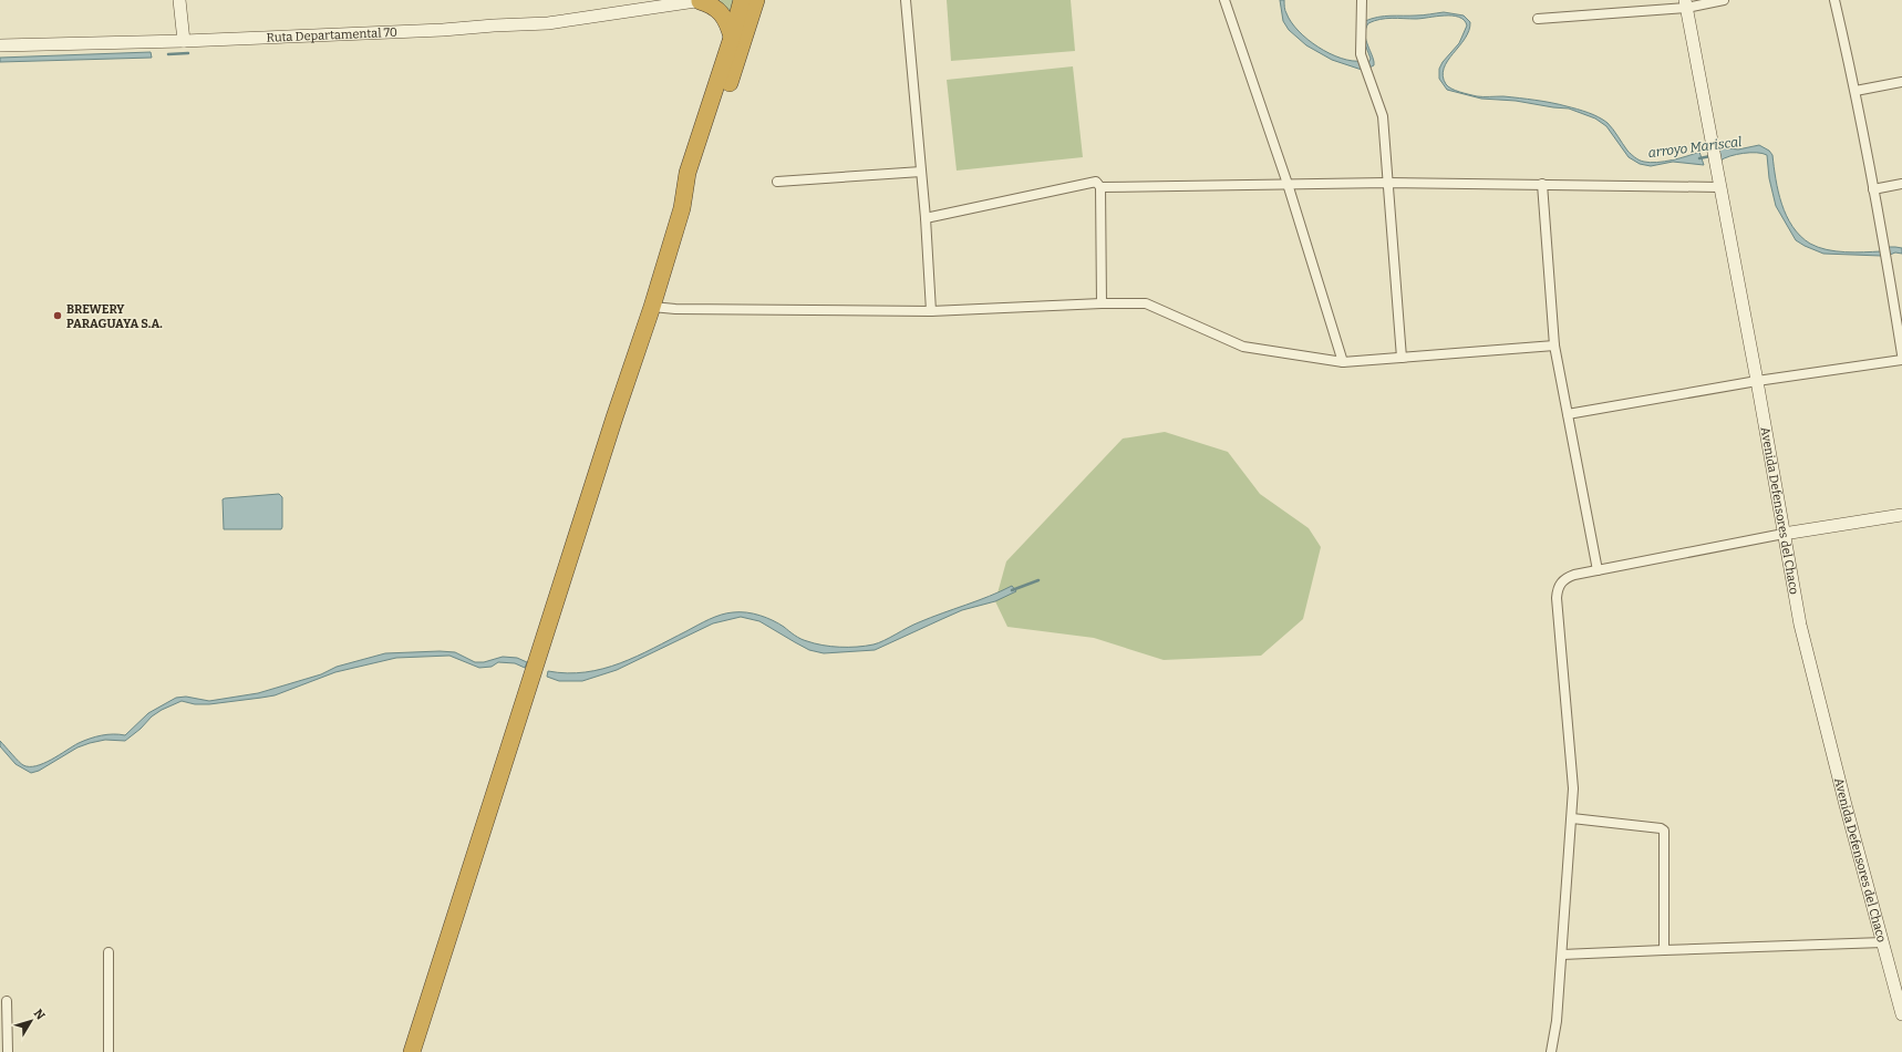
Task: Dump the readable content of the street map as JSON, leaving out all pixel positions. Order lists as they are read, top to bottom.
{
  "streets": {
    "main road": ["Ruta Departamental 70", "Avenida Defensores del Chaco"]
  },
  "water": ["arroyo Mariscal"],
  "places": ["BREWERY PARAGUAYA S.A."],
  "north": "top right"
}
